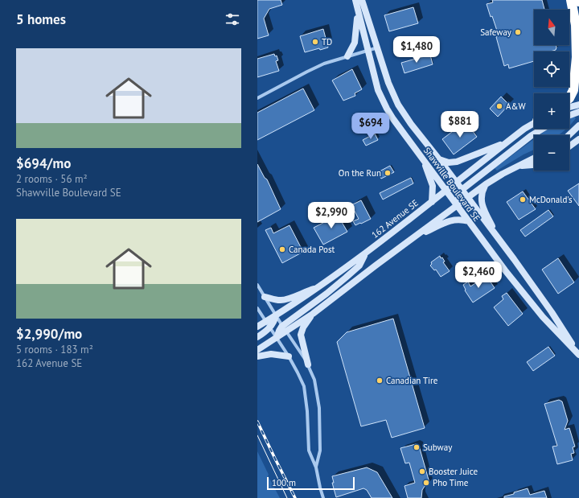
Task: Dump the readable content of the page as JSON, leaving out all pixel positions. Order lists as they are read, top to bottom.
{
  "streets": {
    "main road": ["Shawville Boulevard SE", "162 Avenue SE"]
  },
  "crossings": [
    ["Shawville Boulevard SE", "162 Avenue SE"]
  ],
  "places": [
    "Safeway",
    "TD",
    "A&W",
    "On the Run",
    "McDonald's",
    "Canada Post",
    "Canadian Tire",
    "Subway",
    "Booster Juice",
    "Pho Time"
  ],
  "scale_bar": "100 m",
  "north": "top",
  "page": {
    "heading": "5 homes",
    "map_buttons": ["+", "−"],
    "price": [
      "$1,480",
      "$881",
      "$694",
      "$2,990",
      "$2,460"
    ],
    "list": [
      {
        "name": "$694/mo",
        "note": "2 rooms · 56 m² · Shawville Boulevard SE"
      },
      {
        "name": "$2,990/mo",
        "note": "5 rooms · 183 m² · 162 Avenue SE"
      }
    ],
    "scale": "100 m"
  }
}
